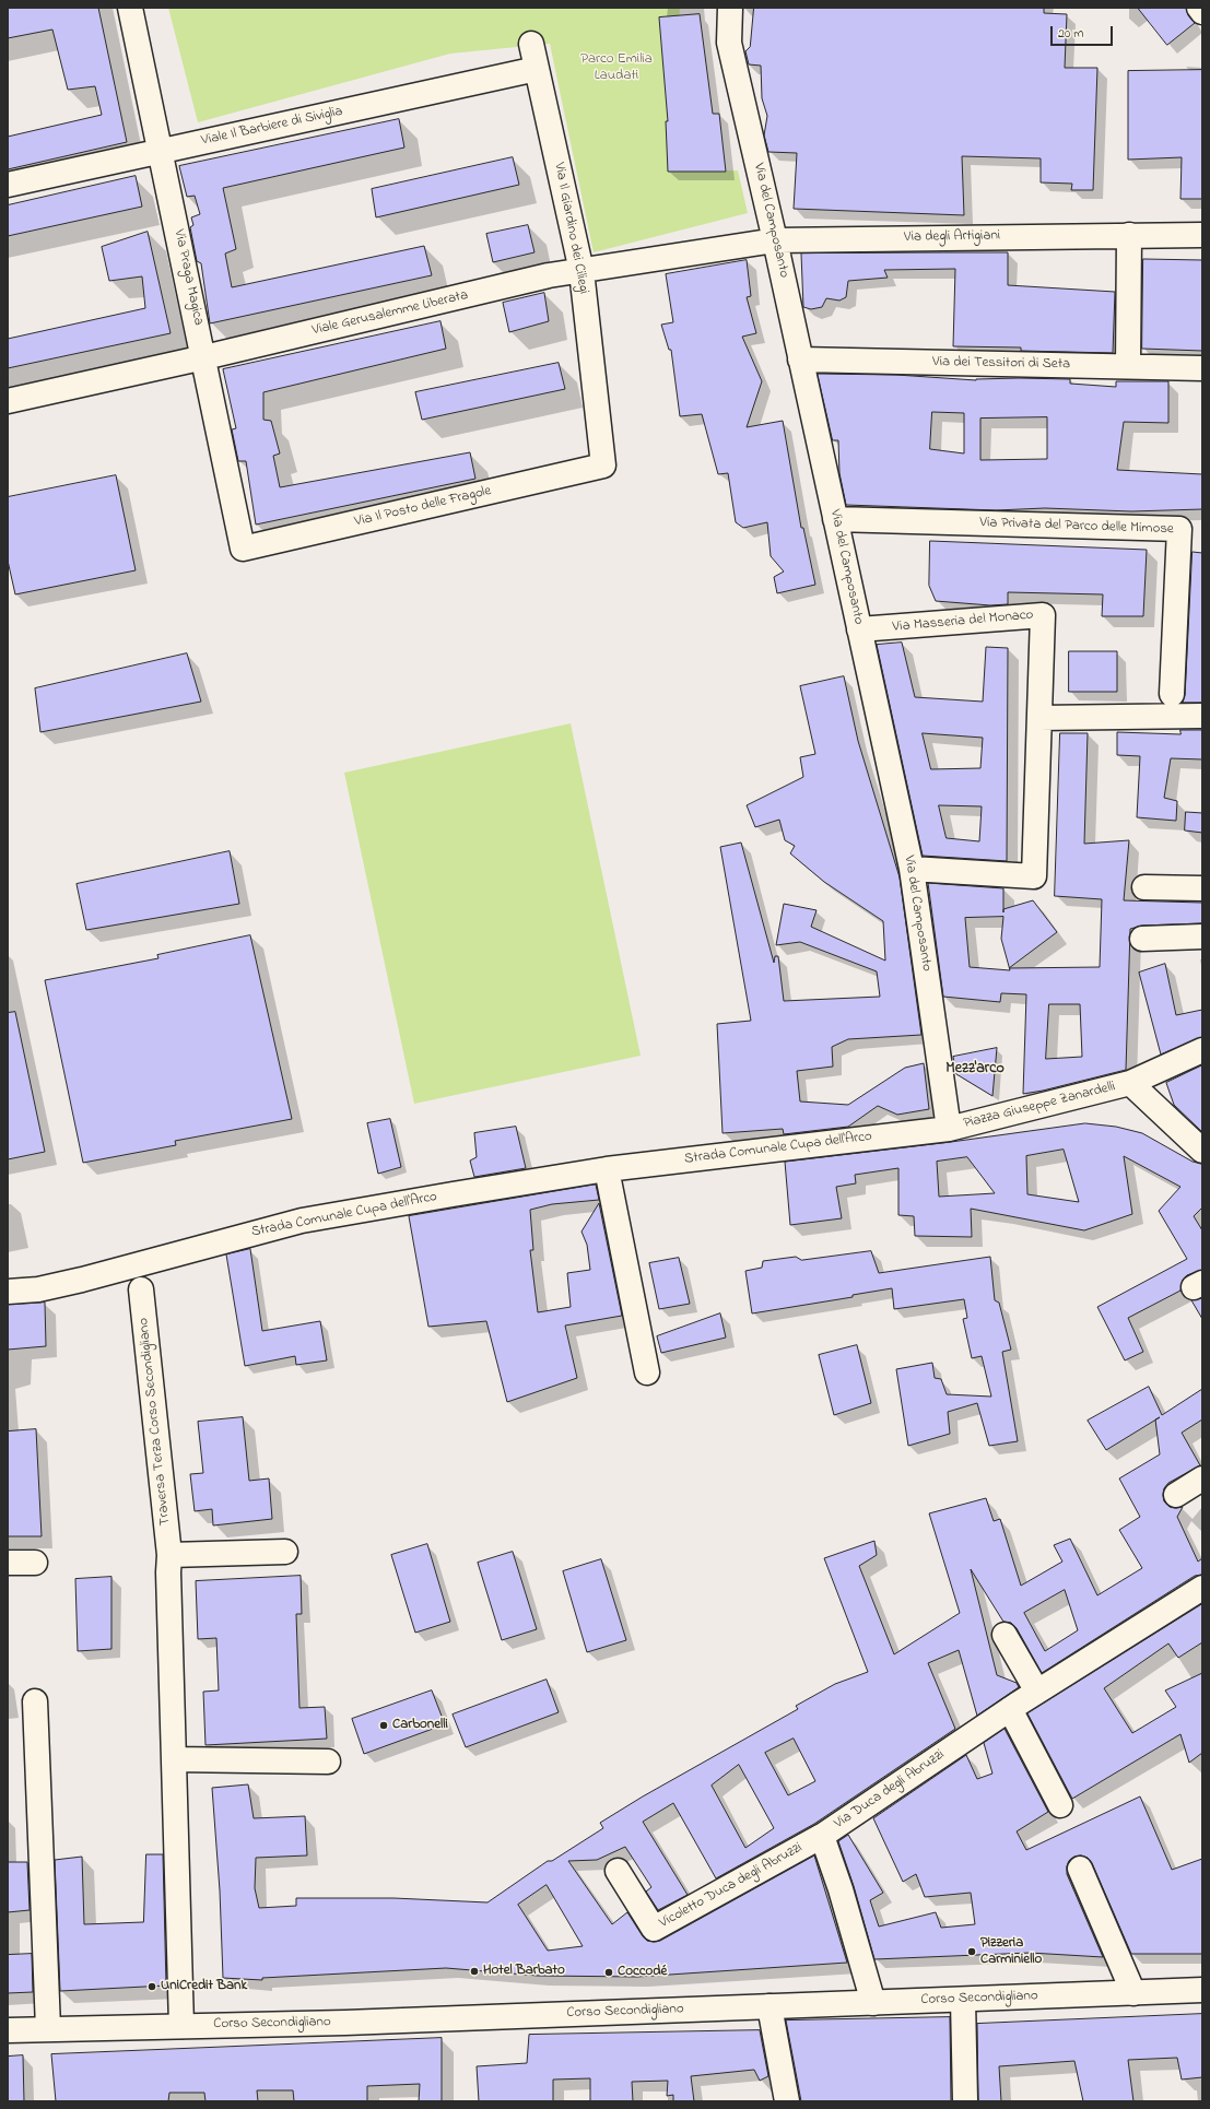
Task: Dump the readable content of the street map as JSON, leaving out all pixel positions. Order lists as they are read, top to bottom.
{
  "streets": {
    "street": [
      "Viale Il Barbiere di Siviglia",
      "Via del Camposanto",
      "Via Il Giardino dei Ciliegi",
      "Via degli Artigiani",
      "Via Praga Magica",
      "Viale Gerusalemme Liberata",
      "Via dei Tessitori di Seta",
      "Via Il Posto delle Fragole",
      "Via Privata del Parco delle Mimose",
      "Via Masseria del Monaco",
      "Piazza Giuseppe Zanardelli",
      "Strada Comunale Cupa dell'Arco",
      "Traversa Terza Corso Secondigliano",
      "Via Duca degli Abruzzi",
      "Vicoletto Duca degli Abruzzi",
      "Corso Secondigliano"
    ]
  },
  "crossings": [
    ["Viale Il Barbiere di Siviglia", "Via Il Giardino dei Ciliegi"],
    ["Viale Il Barbiere di Siviglia", "Via Praga Magica"],
    ["Via del Camposanto", "Via degli Artigiani"],
    ["Via del Camposanto", "Viale Gerusalemme Liberata"],
    ["Via del Camposanto", "Via dei Tessitori di Seta"],
    ["Via del Camposanto", "Via Privata del Parco delle Mimose"],
    ["Via del Camposanto", "Via Masseria del Monaco"],
    ["Via del Camposanto", "Piazza Giuseppe Zanardelli"],
    ["Via del Camposanto", "Strada Comunale Cupa dell'Arco"],
    ["Via Il Giardino dei Ciliegi", "Viale Gerusalemme Liberata"],
    ["Via Il Giardino dei Ciliegi", "Via Il Posto delle Fragole"],
    ["Via degli Artigiani", "Viale Gerusalemme Liberata"],
    ["Via Praga Magica", "Viale Gerusalemme Liberata"],
    ["Via Praga Magica", "Via Il Posto delle Fragole"],
    ["Piazza Giuseppe Zanardelli", "Strada Comunale Cupa dell'Arco"],
    ["Traversa Terza Corso Secondigliano", "Corso Secondigliano"],
    ["Via Duca degli Abruzzi", "Vicoletto Duca degli Abruzzi"],
    ["Via Duca degli Abruzzi", "Corso Secondigliano"]
  ],
  "districts": ["Mezz'arco"],
  "parks": ["Parco Emilia Laudati"],
  "places": [
    "Carbonelli",
    "Pizzeria Carminiello",
    "Hotel Barbato",
    "Coccodé",
    "UniCredit Bank"
  ],
  "scale_bar": "20 m"
}
